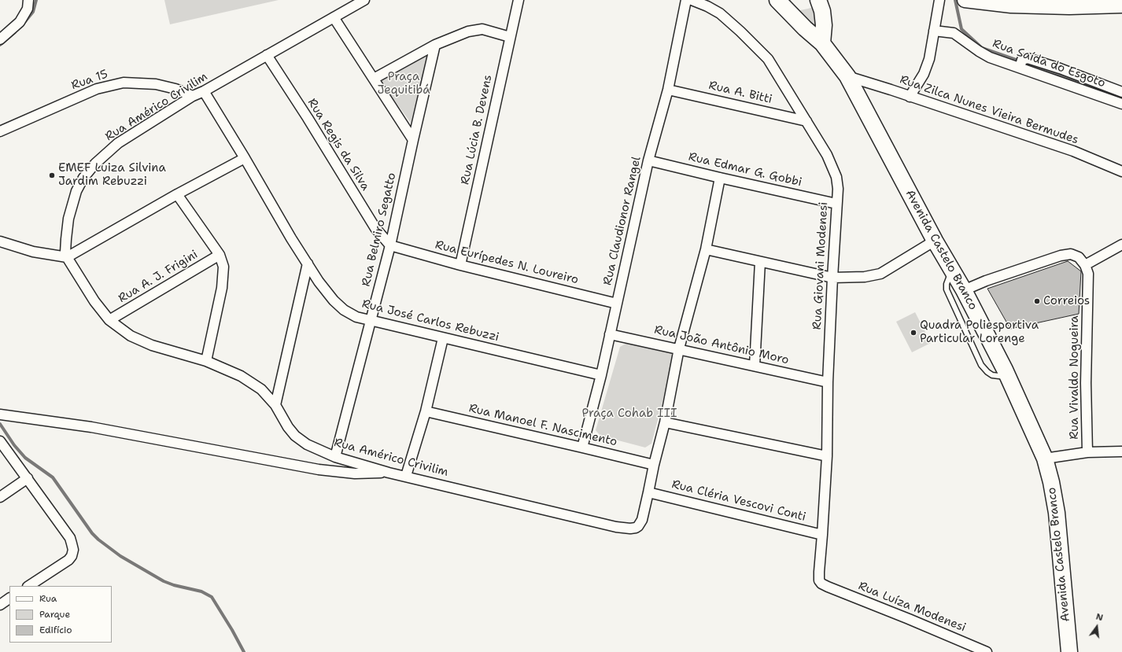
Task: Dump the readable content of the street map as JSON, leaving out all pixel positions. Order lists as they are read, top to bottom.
{
  "streets": {
    "main road": ["Avenida Castelo Branco"],
    "street": [
      "Rua Saída do Esgoto",
      "Rua 15",
      "Rua A. Bitti",
      "Rua Américo Crivilim",
      "Rua Zilca Nunes Vieira Bermudes",
      "Rua Lúcia B. Devens",
      "Rua Regis da Silva",
      "Rua Edmar G. Gobbi",
      "Rua Claudionor Rangel",
      "Rua Belmiro Segatto",
      "Rua Eurípedes N. Loureiro",
      "Rua Giovani Modenesi",
      "Rua A. J. Frigini",
      "Rua José Carlos Rebuzzi",
      "Rua João Antônio Moro",
      "Rua Vivaldo Nogueira",
      "Rua Manoel F. Nascimento",
      "Rua Cléria Vescovi Conti",
      "Rua Luíza Modenesi"
    ]
  },
  "crossings": [
    ["Rua 15", "Rua Américo Crivilim"],
    ["Rua A. Bitti", "Rua Claudionor Rangel"],
    ["Rua A. Bitti", "Rua Giovani Modenesi"],
    ["Rua Américo Crivilim", "Rua Regis da Silva"],
    ["Rua Américo Crivilim", "Rua Belmiro Segatto"],
    ["Rua Américo Crivilim", "Rua A. J. Frigini"],
    ["Rua Américo Crivilim", "Rua José Carlos Rebuzzi"],
    ["Rua Américo Crivilim", "Rua Cléria Vescovi Conti"],
    ["Rua Zilca Nunes Vieira Bermudes", "Avenida Castelo Branco"],
    ["Rua Lúcia B. Devens", "Rua Eurípedes N. Loureiro"],
    ["Rua Regis da Silva", "Rua Belmiro Segatto"],
    ["Rua Regis da Silva", "Rua Eurípedes N. Loureiro"],
    ["Rua Edmar G. Gobbi", "Rua Claudionor Rangel"],
    ["Rua Edmar G. Gobbi", "Rua Giovani Modenesi"],
    ["Rua Claudionor Rangel", "Rua Eurípedes N. Loureiro"],
    ["Rua Claudionor Rangel", "Rua José Carlos Rebuzzi"],
    ["Rua Claudionor Rangel", "Rua João Antônio Moro"],
    ["Rua Claudionor Rangel", "Rua Manoel F. Nascimento"],
    ["Rua Belmiro Segatto", "Rua Eurípedes N. Loureiro"],
    ["Rua Belmiro Segatto", "Rua José Carlos Rebuzzi"],
    ["Rua Giovani Modenesi", "Rua João Antônio Moro"],
    ["Rua Giovani Modenesi", "Rua Cléria Vescovi Conti"],
    ["Rua Giovani Modenesi", "Rua Luíza Modenesi"]
  ],
  "parks": ["Praça Jequitibá", "Praça Cohab III"],
  "places": ["EMEF Luiza Silvina Jardim Rebuzzi", "Correios", "Quadra Poliesportiva Particular Lorenge"],
  "legend": ["Rua", "Parque", "Edifício"],
  "north": "top"
}
